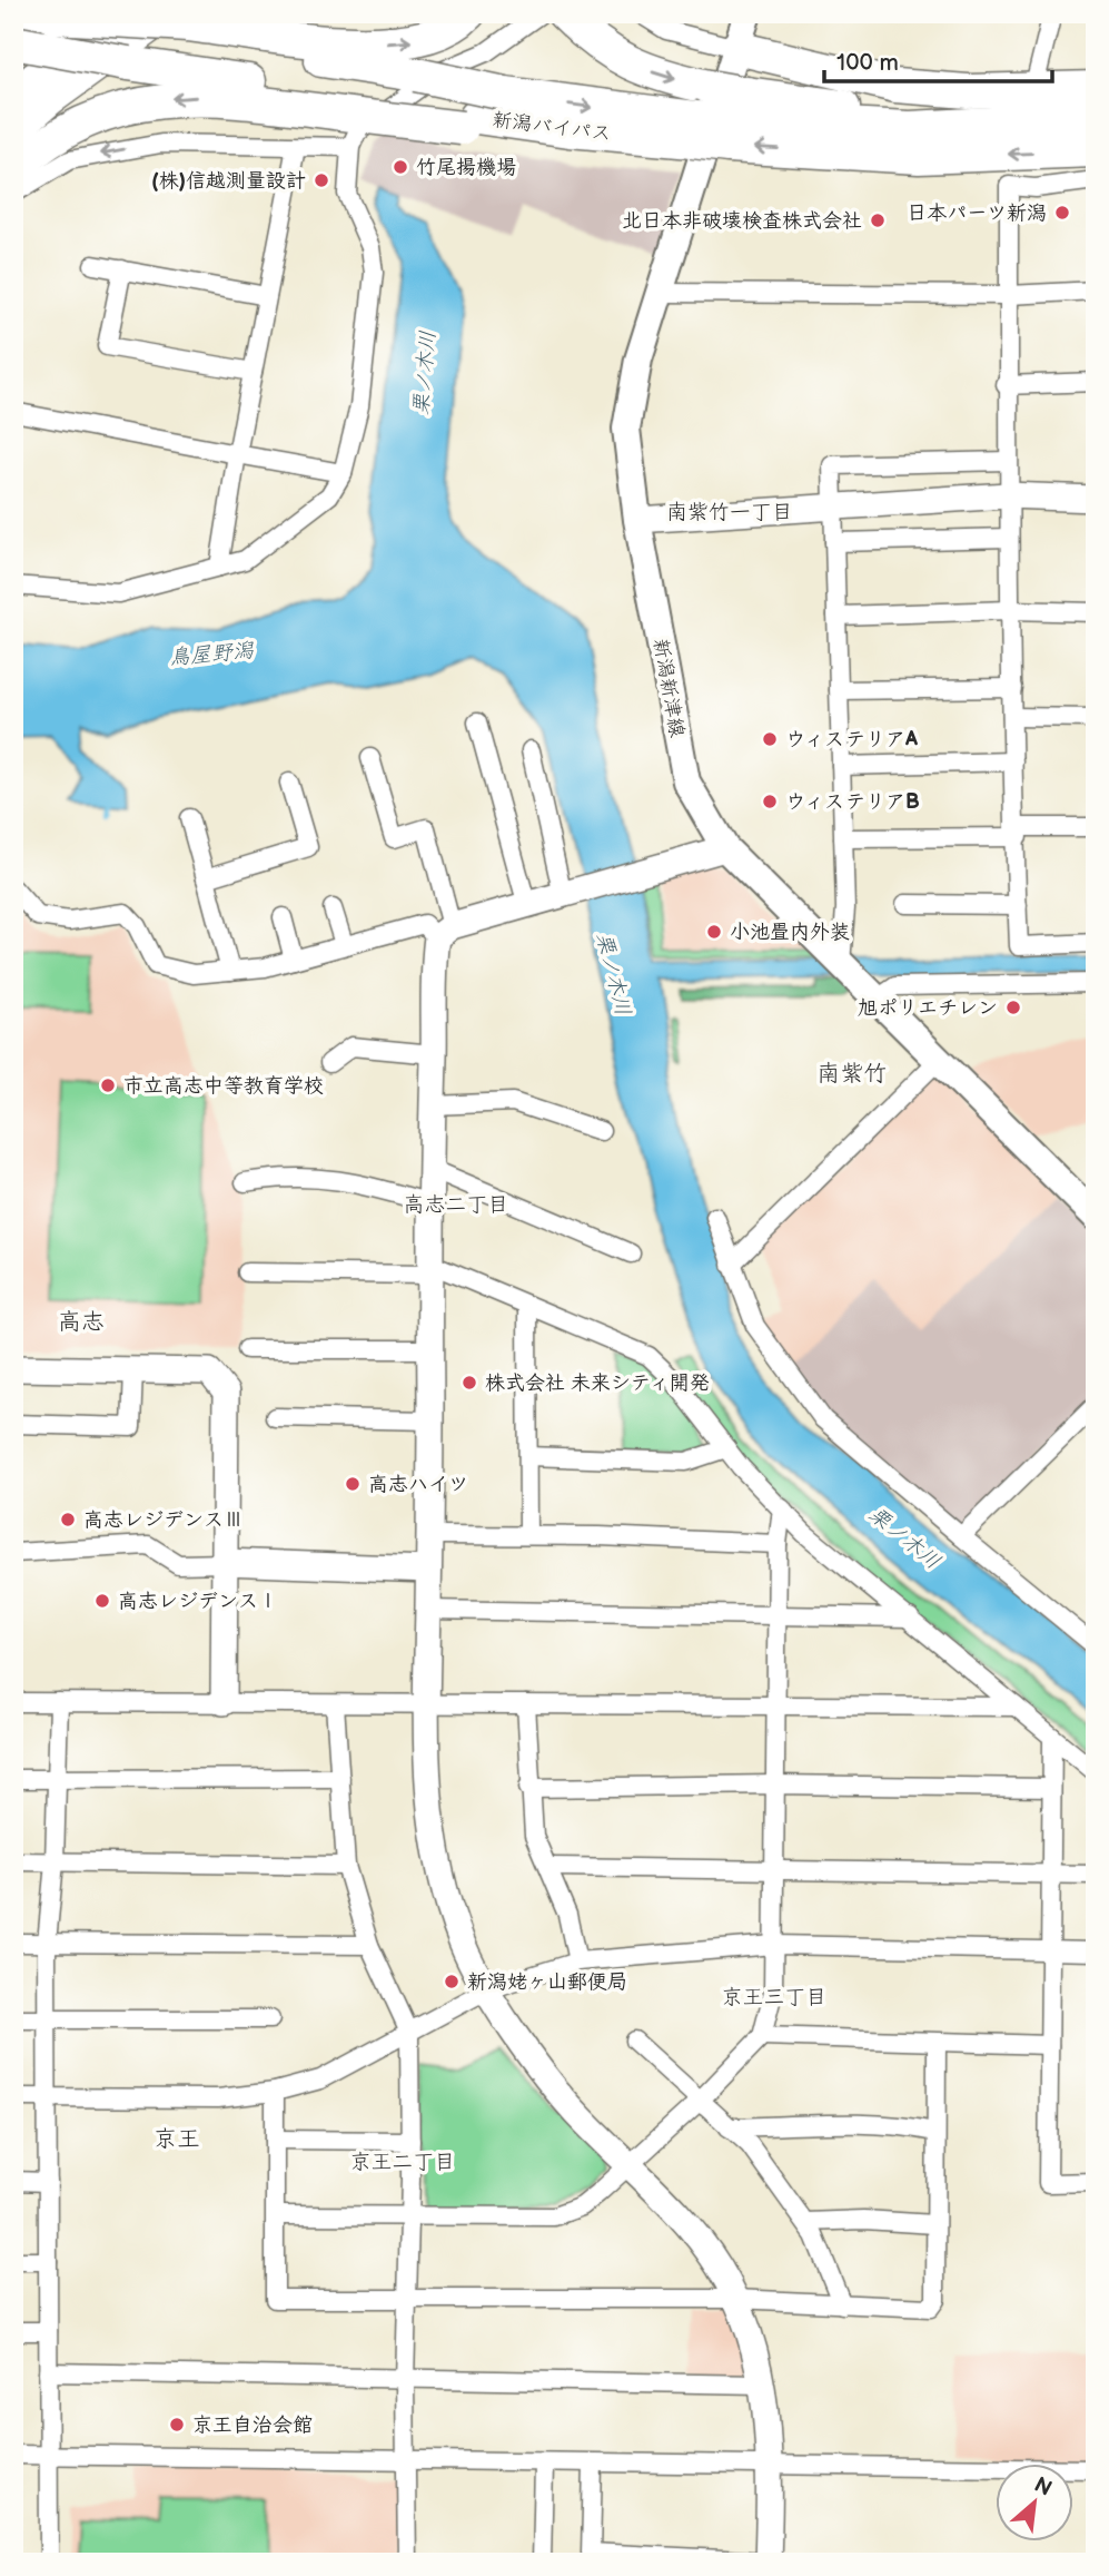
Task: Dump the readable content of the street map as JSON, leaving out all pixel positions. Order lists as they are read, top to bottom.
{
  "streets": {
    "highway": ["新潟バイパス"],
    "main road": ["新潟新津線"]
  },
  "districts": [
    "南紫竹一丁目",
    "南紫竹",
    "高志二丁目",
    "高志",
    "京王三丁目",
    "京王",
    "京王二丁目"
  ],
  "water": ["栗ノ木川", "鳥屋野潟"],
  "places": [
    "竹尾揚機場",
    "(株)信越測量設計",
    "日本パーツ新潟",
    "北日本非破壊検査株式会社",
    "ウィステリアA",
    "ウィステリアB",
    "小池畳内外装",
    "旭ポリエチレン",
    "市立高志中等教育学校",
    "株式会社 未来シティ開発",
    "高志ハイツ",
    "高志レジデンスⅢ",
    "高志レジデンスⅠ",
    "新潟姥ヶ山郵便局",
    "京王自治会館"
  ],
  "scale_bar": "100 m",
  "north": "top right"
}
